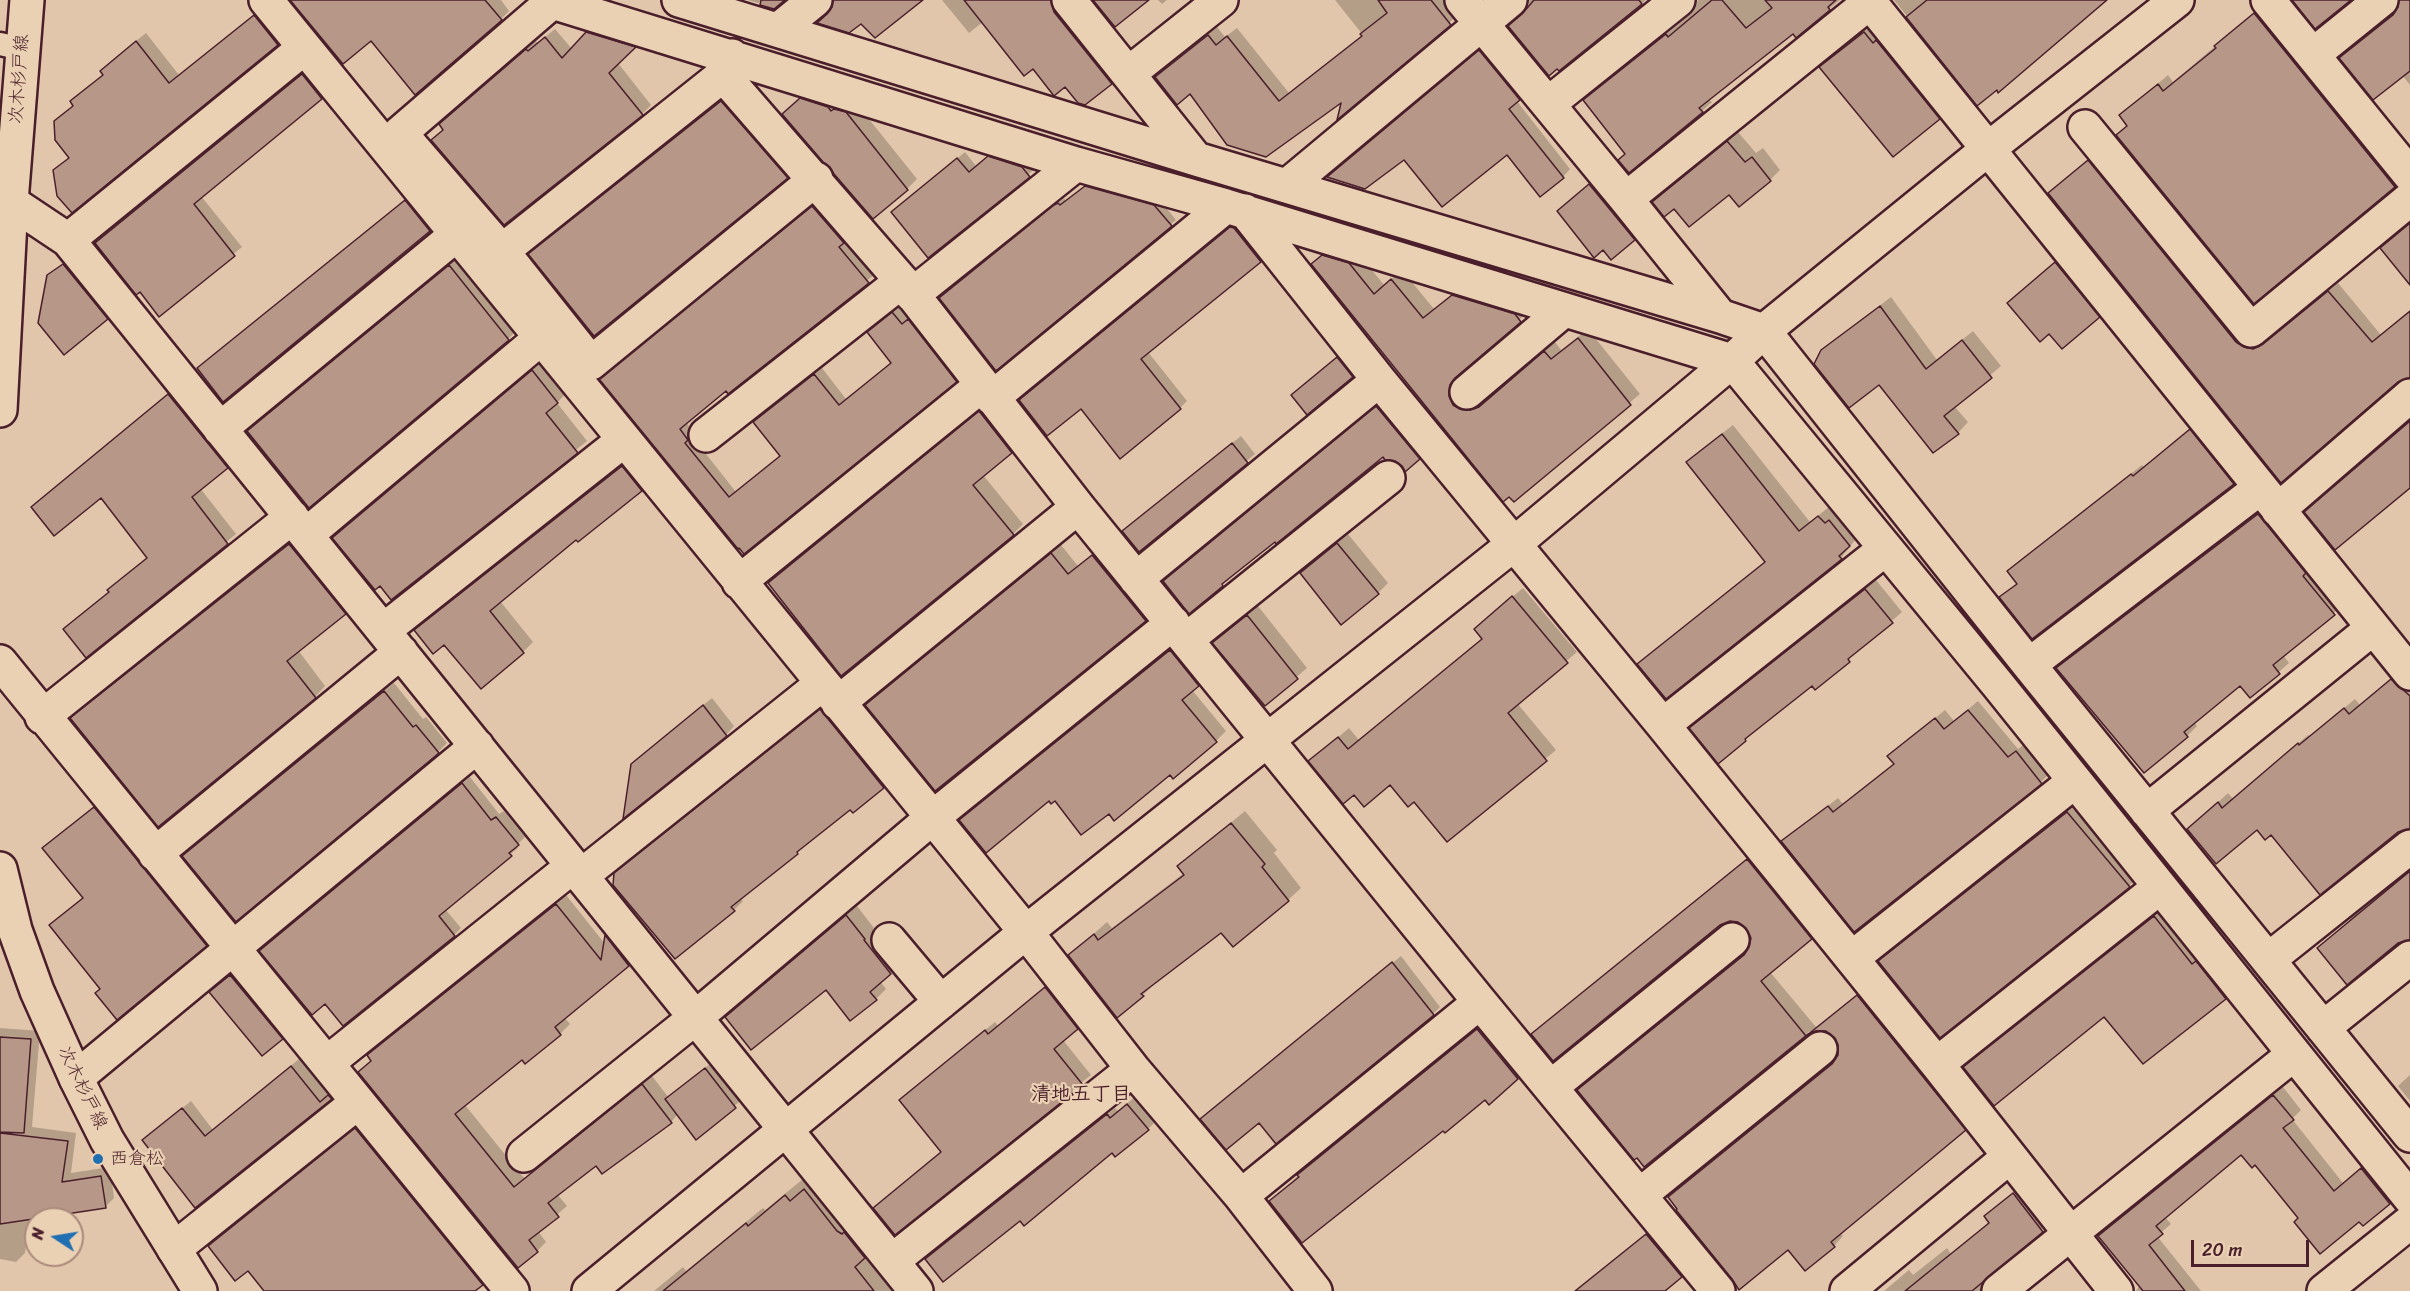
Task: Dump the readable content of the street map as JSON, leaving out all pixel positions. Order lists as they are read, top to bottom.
{
  "streets": {
    "street": ["次木杉戸線"]
  },
  "districts": ["清地五丁目"],
  "places": ["西倉松"],
  "scale_bar": "20 m",
  "north": "left"
}
